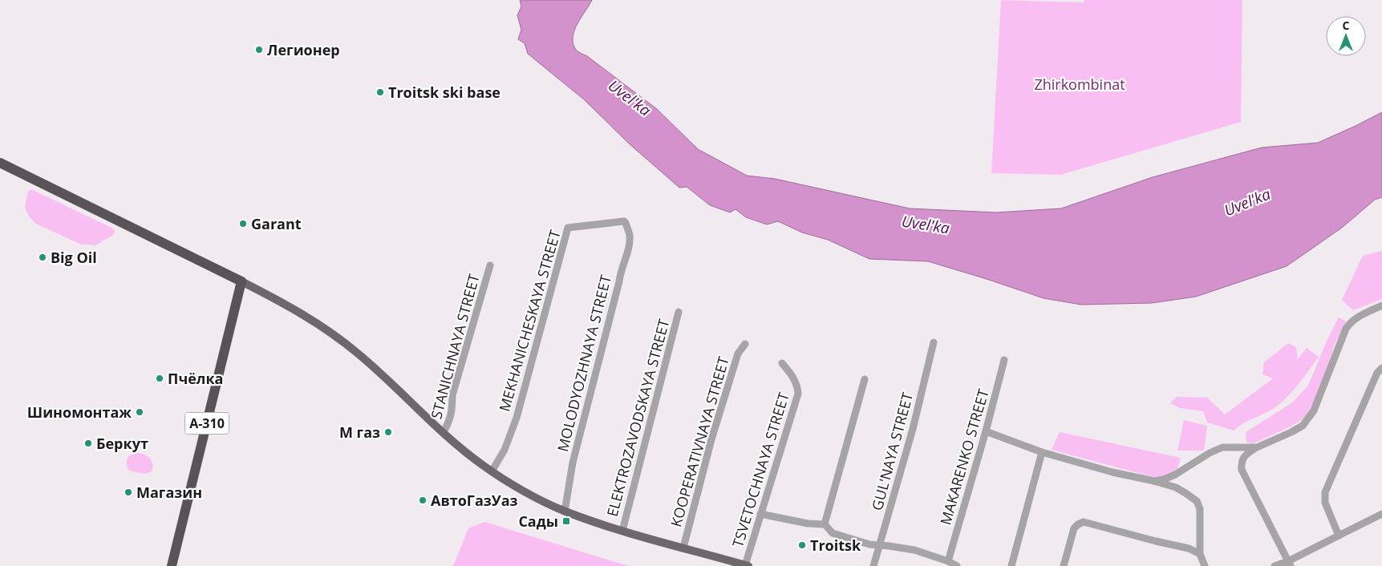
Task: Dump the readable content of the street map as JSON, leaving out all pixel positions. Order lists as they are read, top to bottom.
{
  "streets": {
    "highway": ["А-310"],
    "street": [
      "MEKHANICHESKAYA STREET",
      "STANICHNAYA STREET",
      "MOLODYOZHNAYA STREET",
      "ELEKTROZAVODSKAYA STREET",
      "KOOPERATIVNAYA STREET",
      "GUL'NAYA STREET",
      "MAKARENKO STREET",
      "TSVETOCHNAYA STREET"
    ]
  },
  "crossings": [
    ["MEKHANICHESKAYA STREET", "MOLODYOZHNAYA STREET"]
  ],
  "water": ["Uvel'ka"],
  "parks": ["Zhirkombinat"],
  "places": {
    "other": [
      "Легионер",
      "Troitsk ski base",
      "Garant",
      "Big Oil",
      "Пчёлка",
      "Шиномонтаж",
      "М газ",
      "Беркут",
      "Магазин",
      "АвтоГазУаз",
      "Troitsk"
    ],
    "transit": ["Сады"]
  },
  "north": "top"
}
